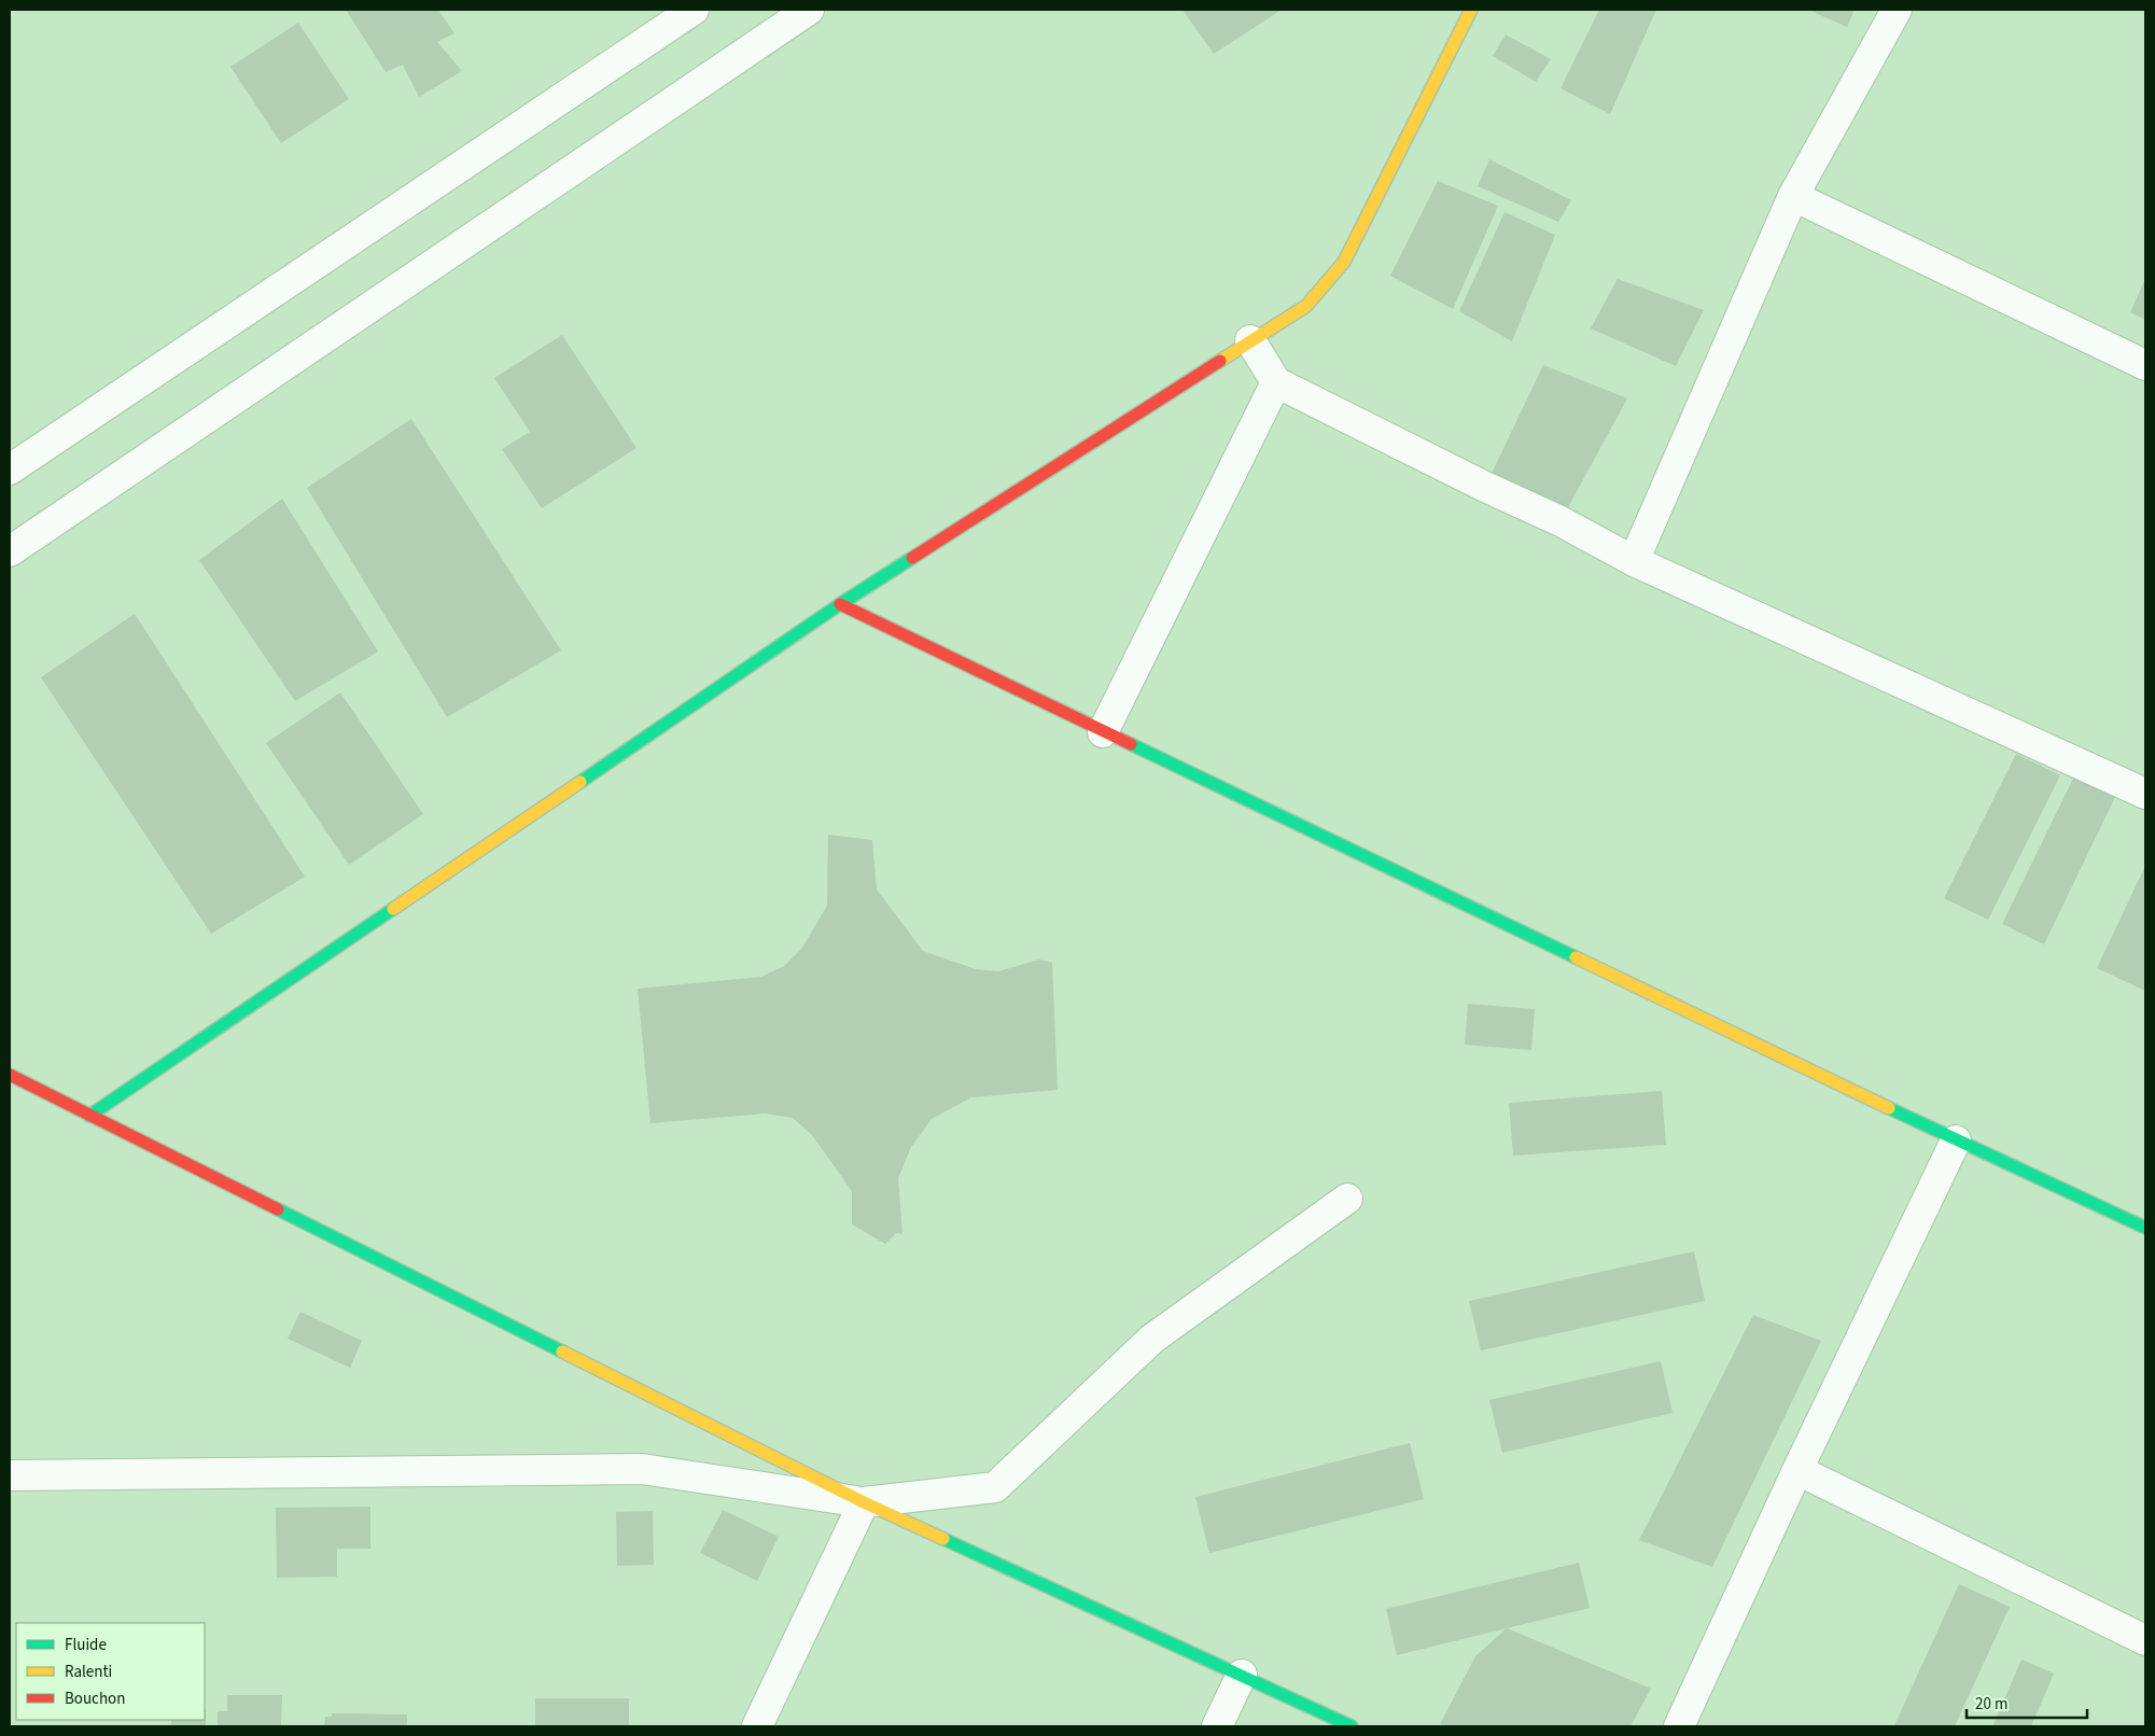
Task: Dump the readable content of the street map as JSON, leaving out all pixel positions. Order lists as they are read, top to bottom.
{
  "legend": ["Fluide", "Ralenti", "Bouchon"],
  "scale_bar": "20 m"
}
